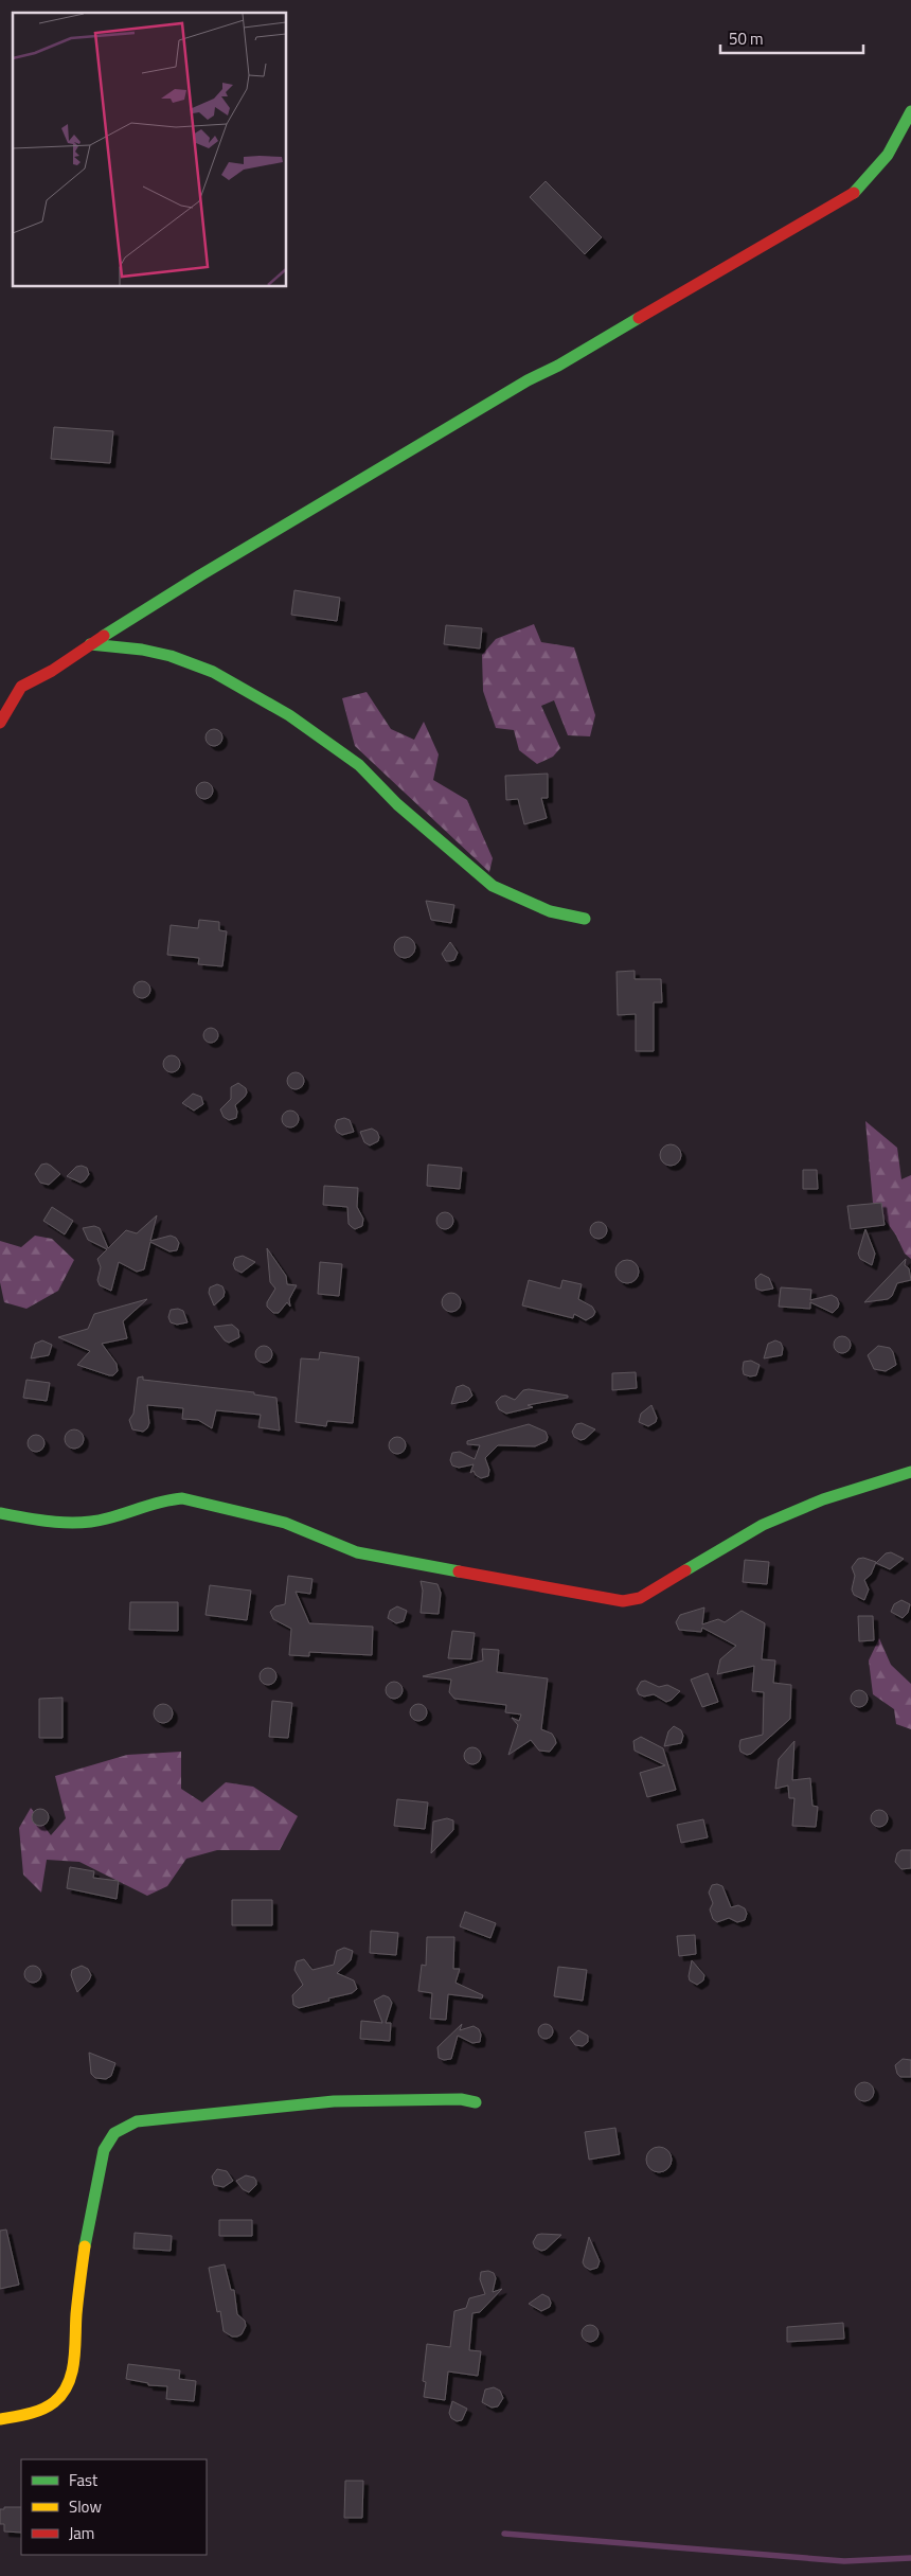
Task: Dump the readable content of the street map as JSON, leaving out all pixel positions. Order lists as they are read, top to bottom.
{
  "legend": ["Fast", "Slow", "Jam"],
  "scale_bar": "50 m"
}
